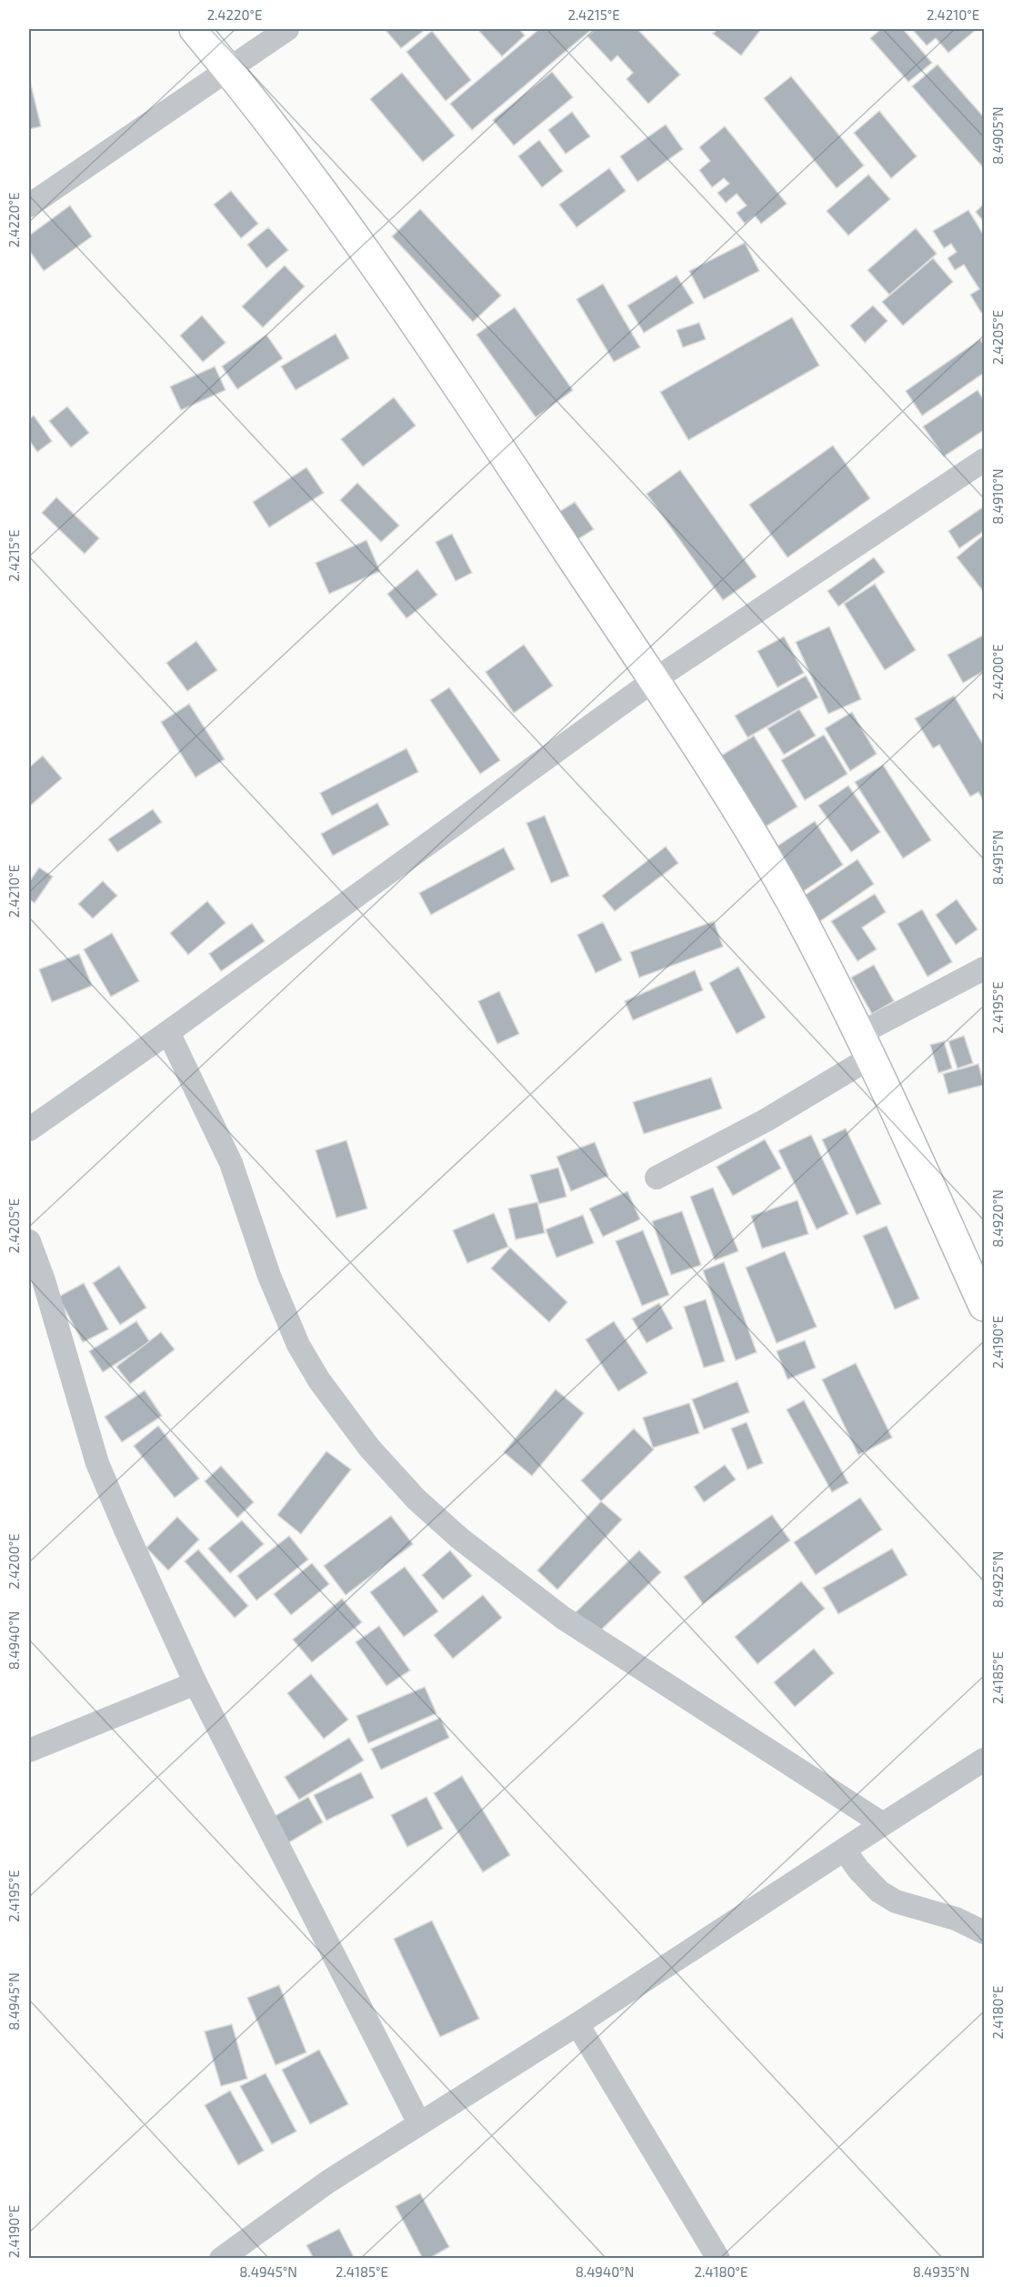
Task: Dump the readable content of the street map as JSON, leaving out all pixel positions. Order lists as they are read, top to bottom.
{
  "coordinates": [
    "2.4220°E",
    "2.4215°E",
    "2.4210°E",
    "8.4905°N",
    "2.4205°E",
    "8.4910°N",
    "2.4200°E",
    "8.4915°N",
    "2.4195°E",
    "8.4920°N",
    "2.4190°E",
    "8.4925°N",
    "8.4940°N",
    "2.4185°E",
    "8.4945°N",
    "2.4180°E",
    "8.4935°N"
  ]
}
